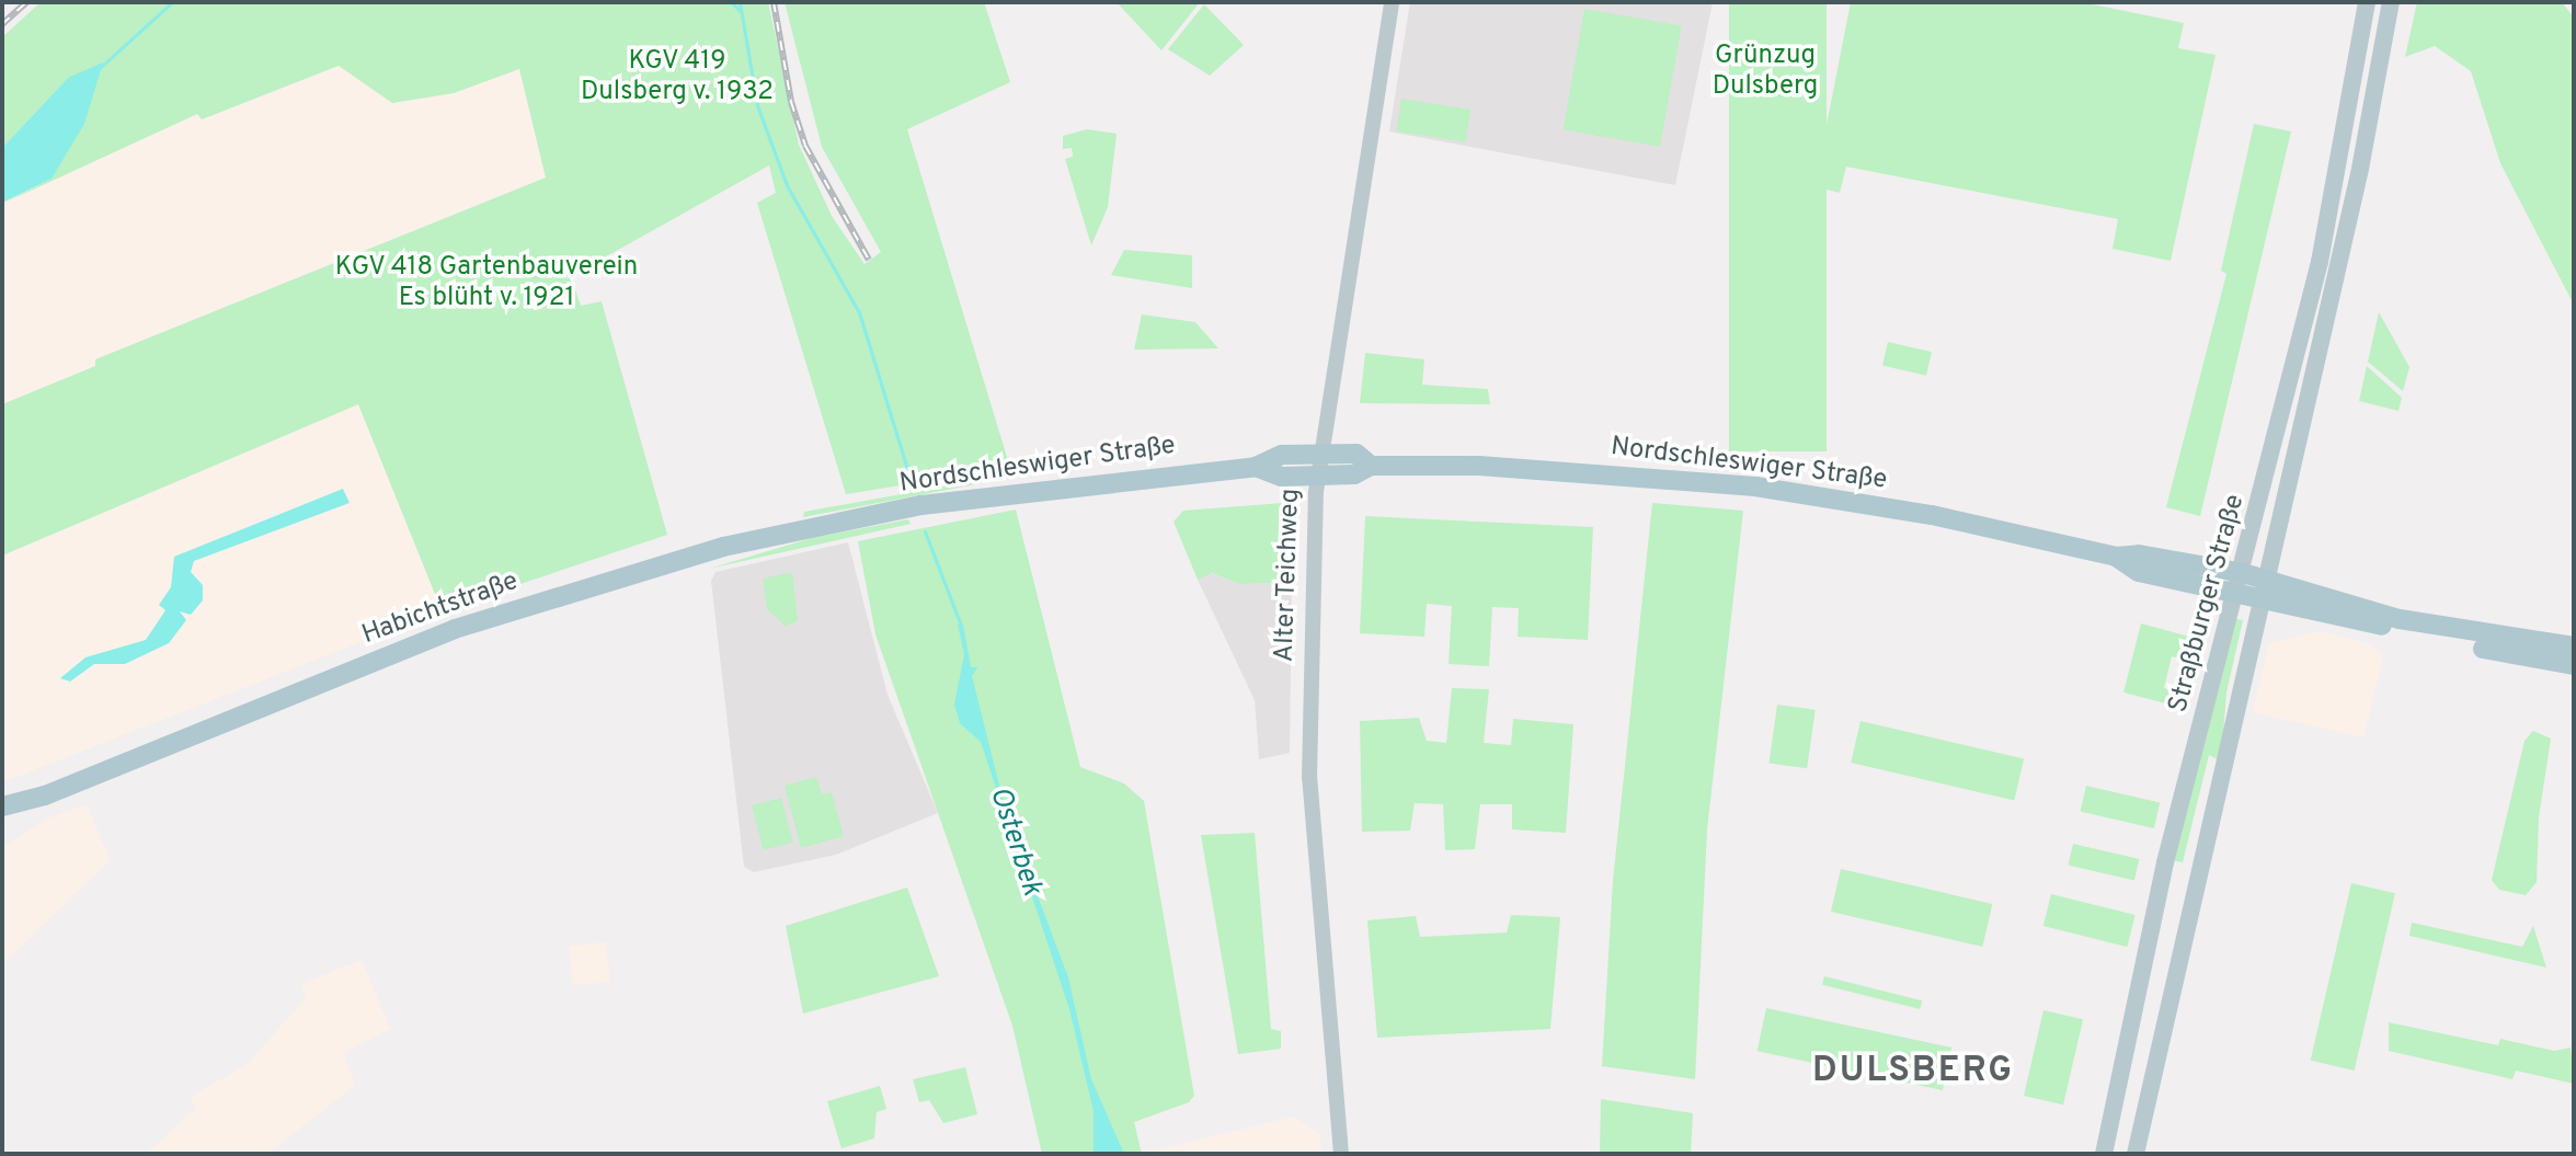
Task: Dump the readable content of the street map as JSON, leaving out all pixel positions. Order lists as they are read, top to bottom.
{
  "streets": {
    "main road": ["Nordschleswiger Straße", "Straßburger Straße", "Habichtstraße"],
    "street": ["Alter Teichweg"]
  },
  "crossings": [
    ["Nordschleswiger Straße", "Alter Teichweg"],
    ["Nordschleswiger Straße", "Straßburger Straße"],
    ["Nordschleswiger Straße", "Habichtstraße"]
  ],
  "districts": ["DULSBERG"],
  "water": ["Osterbek"],
  "parks": ["Grünzug Dulsberg", "KGV 419 Dulsberg v. 1932", "KGV 418 Gartenbauverein Es blüht v. 1921"]
}
